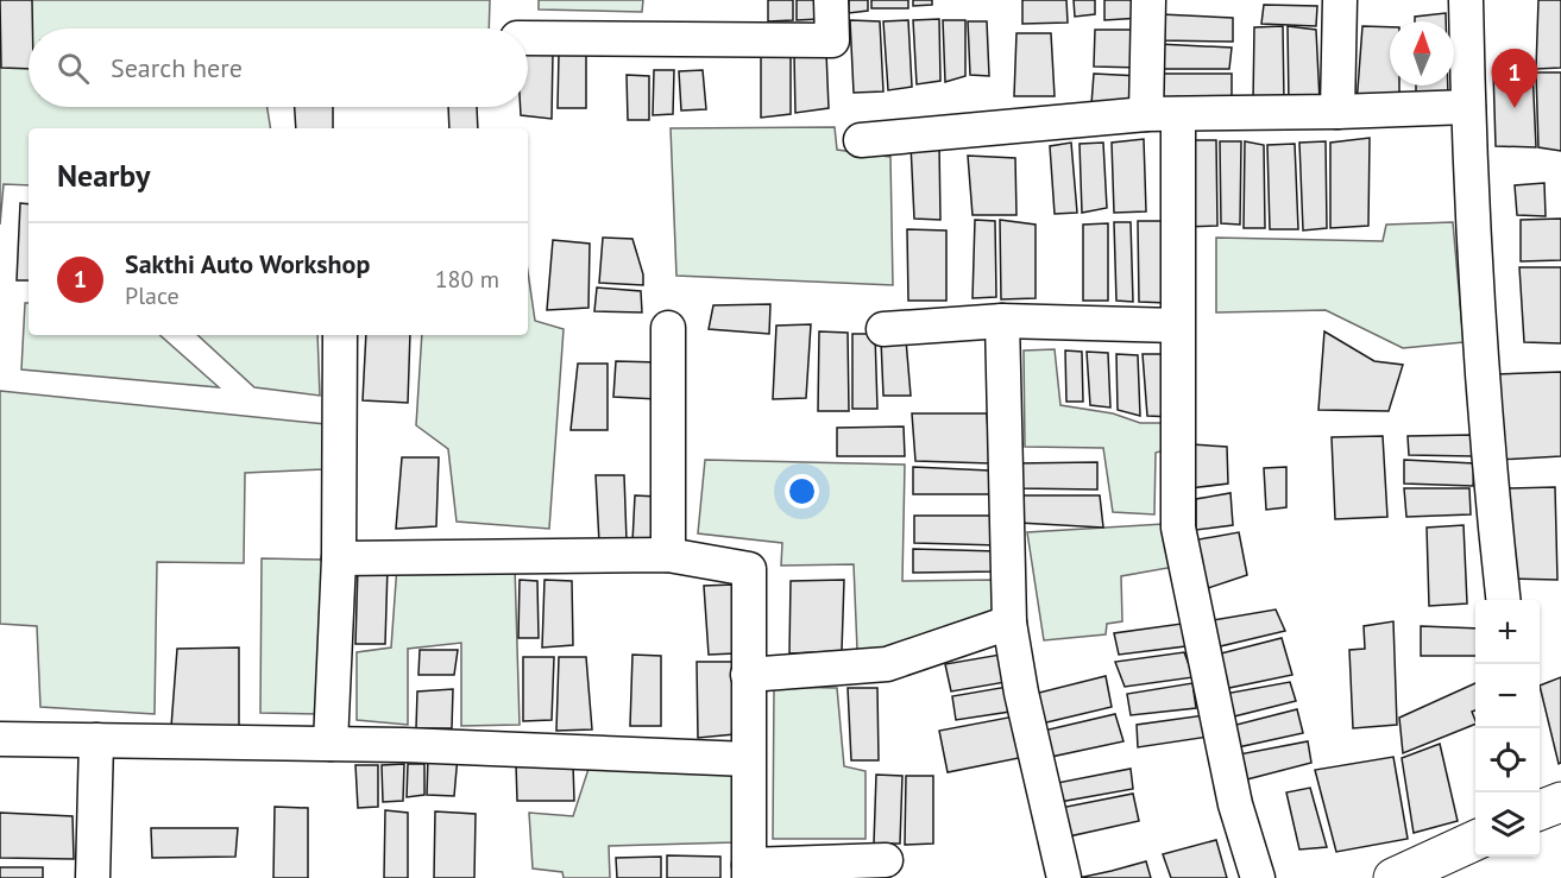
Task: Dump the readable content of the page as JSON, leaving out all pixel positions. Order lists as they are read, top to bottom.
{
  "north": "top",
  "page": {
    "search": "Search here",
    "pins": "1",
    "heading": "Nearby",
    "list": [
      {
        "mark": "1",
        "name": "Sakthi Auto Workshop",
        "note": "Place",
        "value": "180 m"
      }
    ],
    "map_buttons": ["+", "−"]
  }
}
